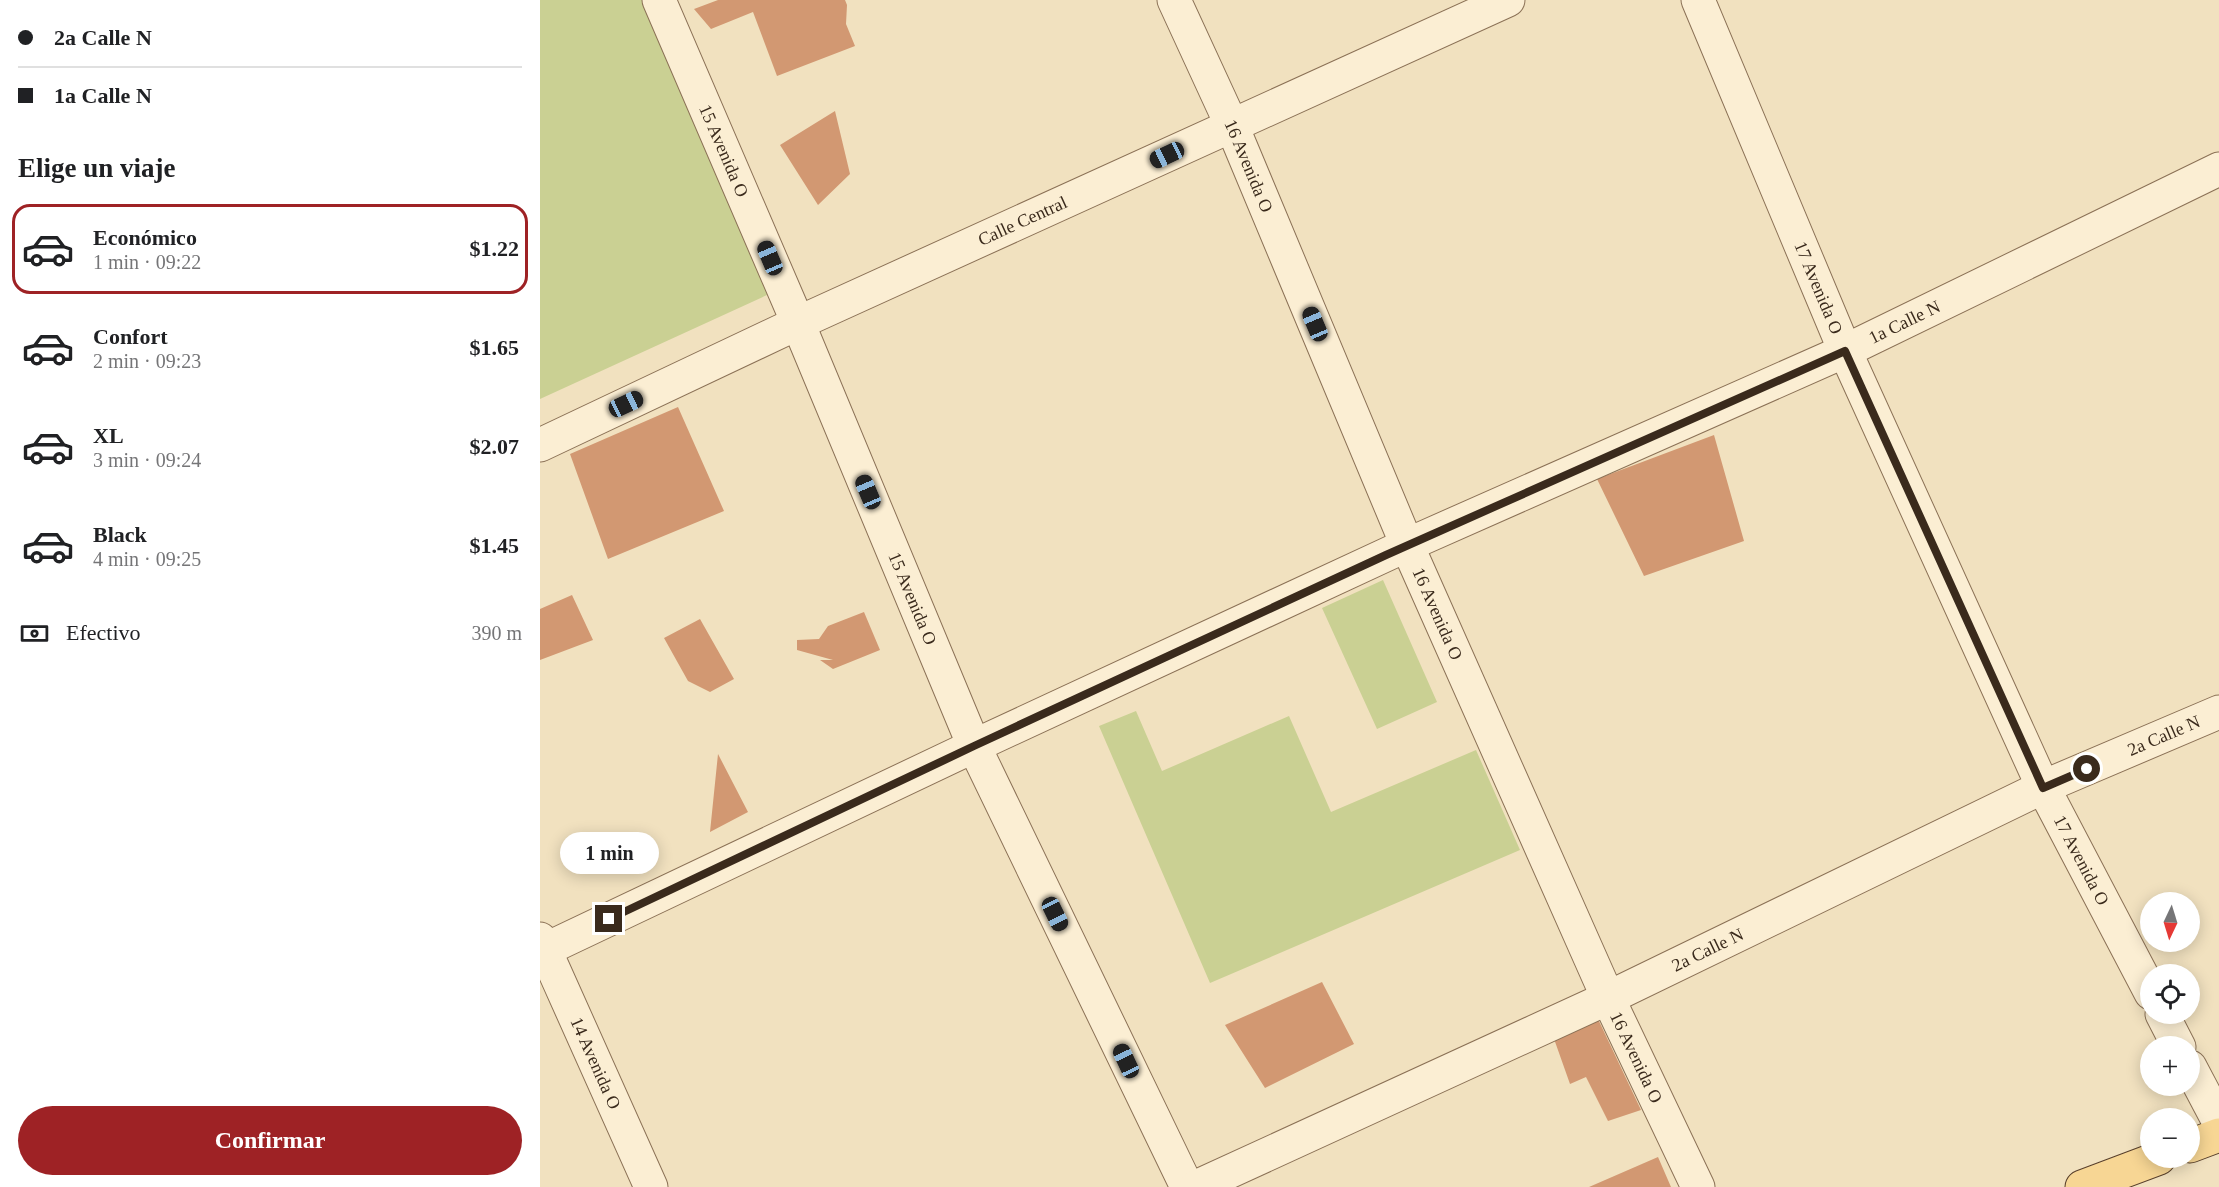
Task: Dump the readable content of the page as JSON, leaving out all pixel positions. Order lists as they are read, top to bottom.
{
  "streets": {
    "street": [
      "15 Avenida O",
      "16 Avenida O",
      "Calle Central",
      "17 Avenida O",
      "1a Calle N",
      "2a Calle N",
      "14 Avenida O"
    ]
  },
  "crossings": [
    ["15 Avenida O", "Calle Central"],
    ["15 Avenida O", "1a Calle N"],
    ["16 Avenida O", "Calle Central"],
    ["16 Avenida O", "1a Calle N"],
    ["16 Avenida O", "2a Calle N"],
    ["17 Avenida O", "1a Calle N"],
    ["17 Avenida O", "2a Calle N"],
    ["1a Calle N", "14 Avenida O"]
  ],
  "north": "bottom",
  "page": {
    "banner": ["2a Calle N", "1a Calle N"],
    "heading": "Elige un viaje",
    "list": [
      {
        "name": "Económico",
        "note": "1 min · 09:22",
        "value": "$1.22"
      },
      {
        "name": "Confort",
        "note": "2 min · 09:23",
        "value": "$1.65"
      },
      {
        "name": "XL",
        "note": "3 min · 09:24",
        "value": "$2.07"
      },
      {
        "name": "Black",
        "note": "4 min · 09:25",
        "value": "$1.45"
      }
    ],
    "pay": ["Efectivo", "390 m"],
    "bubble": "1 min",
    "map_buttons": ["+", "−"],
    "buttons": "Confirmar"
  }
}
